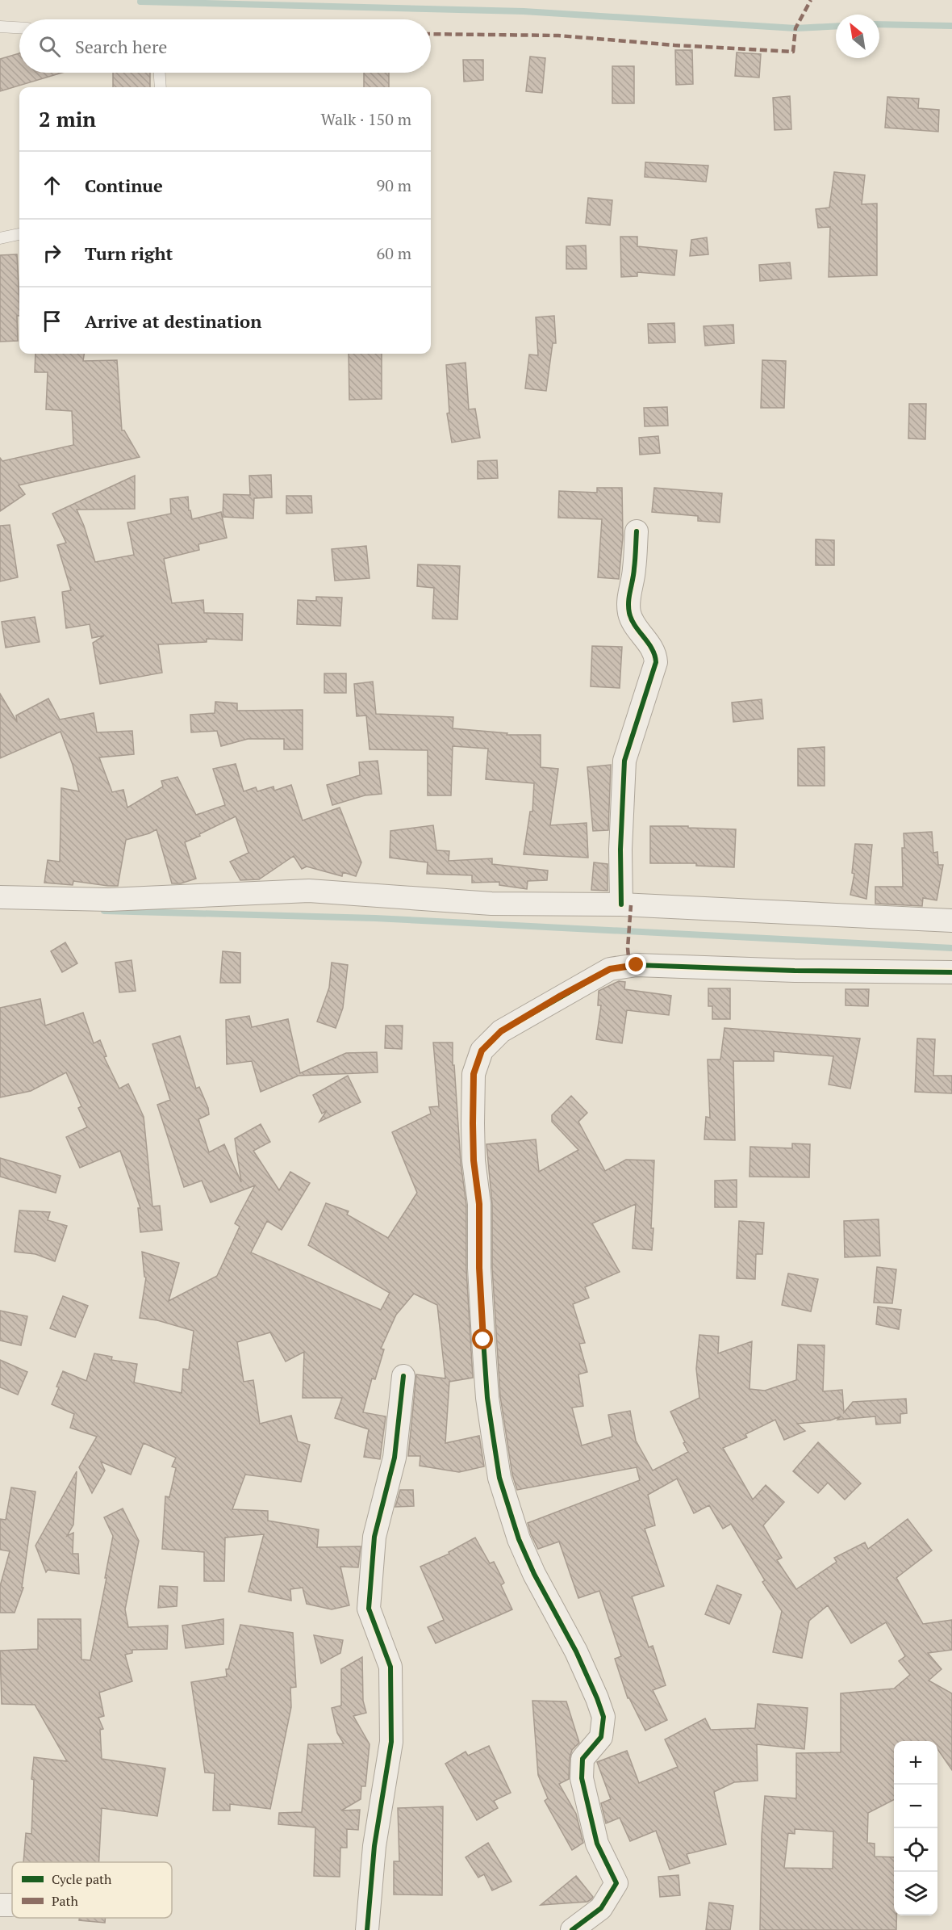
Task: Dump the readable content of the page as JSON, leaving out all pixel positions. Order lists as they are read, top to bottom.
{
  "legend": ["Cycle path", "Path"],
  "north": "top left",
  "page": {
    "search": "Search here",
    "heading": ["2 min", "Walk · 150 m"],
    "list": [
      ["Continue", "90 m"],
      ["Turn right", "60 m"],
      "Arrive at destination"
    ],
    "map_buttons": ["+", "−"]
  }
}
